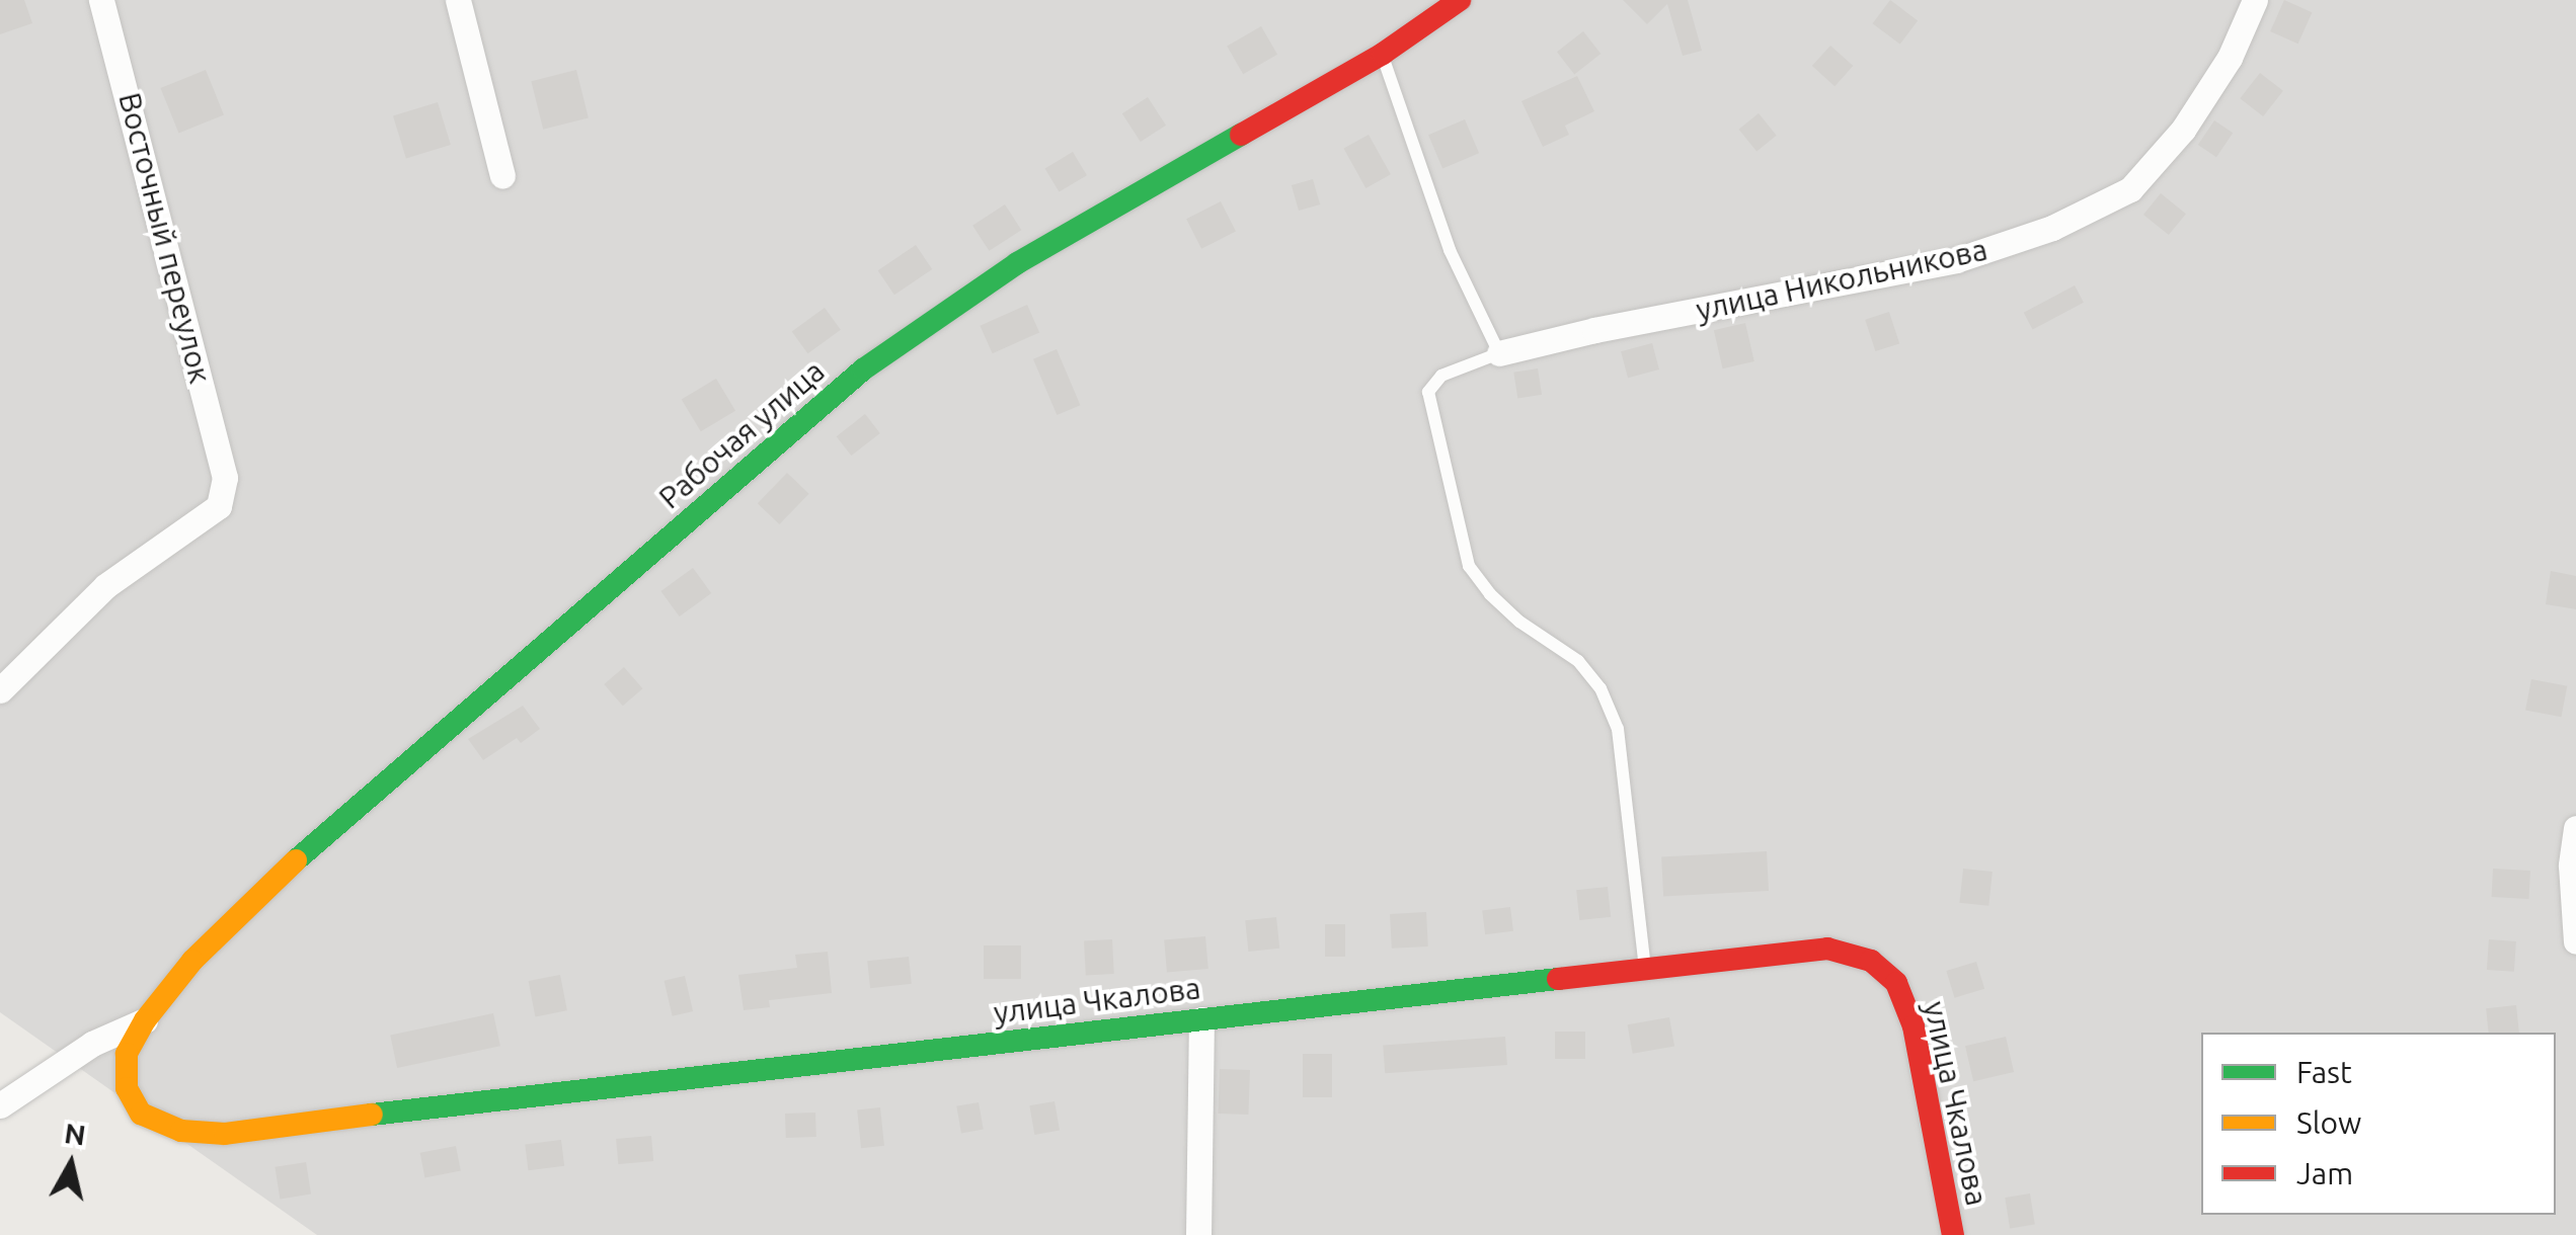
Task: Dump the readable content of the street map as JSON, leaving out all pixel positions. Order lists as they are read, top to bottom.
{
  "streets": {
    "street": [
      "Восточный переулок",
      "улица Никольникова",
      "Рабочая улица",
      "улица Чкалова"
    ]
  },
  "crossings": [
    ["Рабочая улица", "улица Чкалова"]
  ],
  "legend": ["Fast", "Slow", "Jam"],
  "north": "top"
}
